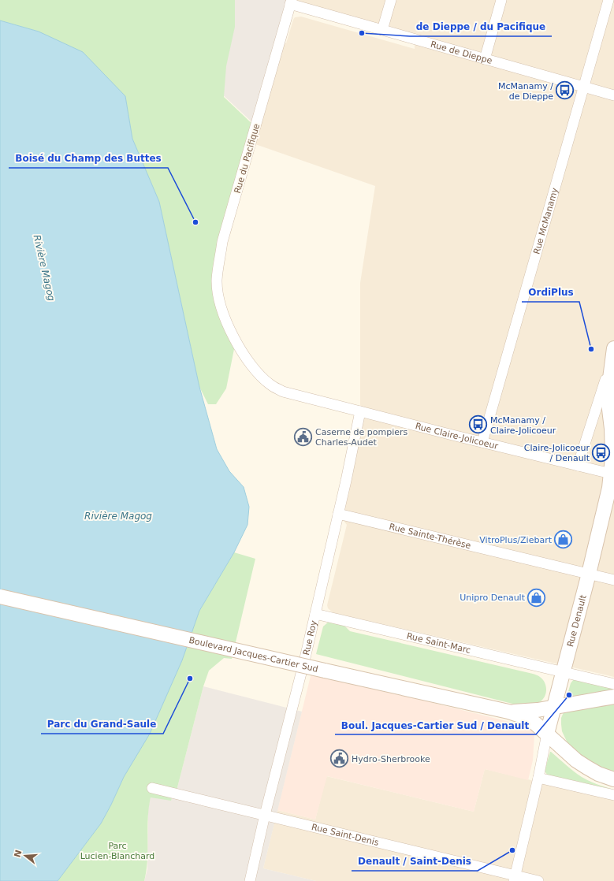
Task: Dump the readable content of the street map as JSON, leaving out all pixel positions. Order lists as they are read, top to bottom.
{
  "streets": {
    "main road": ["Rue Denault", "Boulevard Jacques-Cartier Sud"],
    "street": [
      "Rue de Dieppe",
      "Rue du Pacifique",
      "Rue McManamy",
      "Rue Claire-Jolicoeur",
      "Rue Sainte-Thérèse",
      "Rue Roy",
      "Rue Saint-Marc",
      "Rue Saint-Denis"
    ]
  },
  "crossings": [
    ["Rue de Dieppe", "Rue du Pacifique"],
    ["Rue de Dieppe", "Rue McManamy"],
    ["Rue du Pacifique", "Rue Claire-Jolicoeur"],
    ["Rue McManamy", "Rue Claire-Jolicoeur"],
    ["Rue Claire-Jolicoeur", "Rue Denault"],
    ["Rue Claire-Jolicoeur", "Rue Roy"],
    ["Rue Sainte-Thérèse", "Rue Denault"],
    ["Rue Sainte-Thérèse", "Rue Roy"],
    ["Rue Denault", "Rue Saint-Marc"],
    ["Rue Denault", "Boulevard Jacques-Cartier Sud"],
    ["Rue Denault", "Rue Saint-Denis"],
    ["Rue Roy", "Rue Saint-Marc"],
    ["Rue Roy", "Rue Saint-Denis"]
  ],
  "water": ["Rivière Magog"],
  "parks": ["Parc Lucien-Blanchard"],
  "places": {
    "other": [
      "de Dieppe / du Pacifique",
      "Boisé du Champ des Buttes",
      "OrdiPlus",
      "Parc du Grand-Saule",
      "Boul. Jacques-Cartier Sud / Denault",
      "Denault / Saint-Denis"
    ],
    "bus stop": ["McManamy / de Dieppe", "McManamy / Claire-Jolicoeur", "Claire-Jolicoeur / Denault"],
    "public building": ["Caserne de pompiers Charles-Audet", "Hydro-Sherbrooke"],
    "shop": ["VitroPlus/Ziebart", "Unipro Denault"]
  },
  "north": "left"
}
